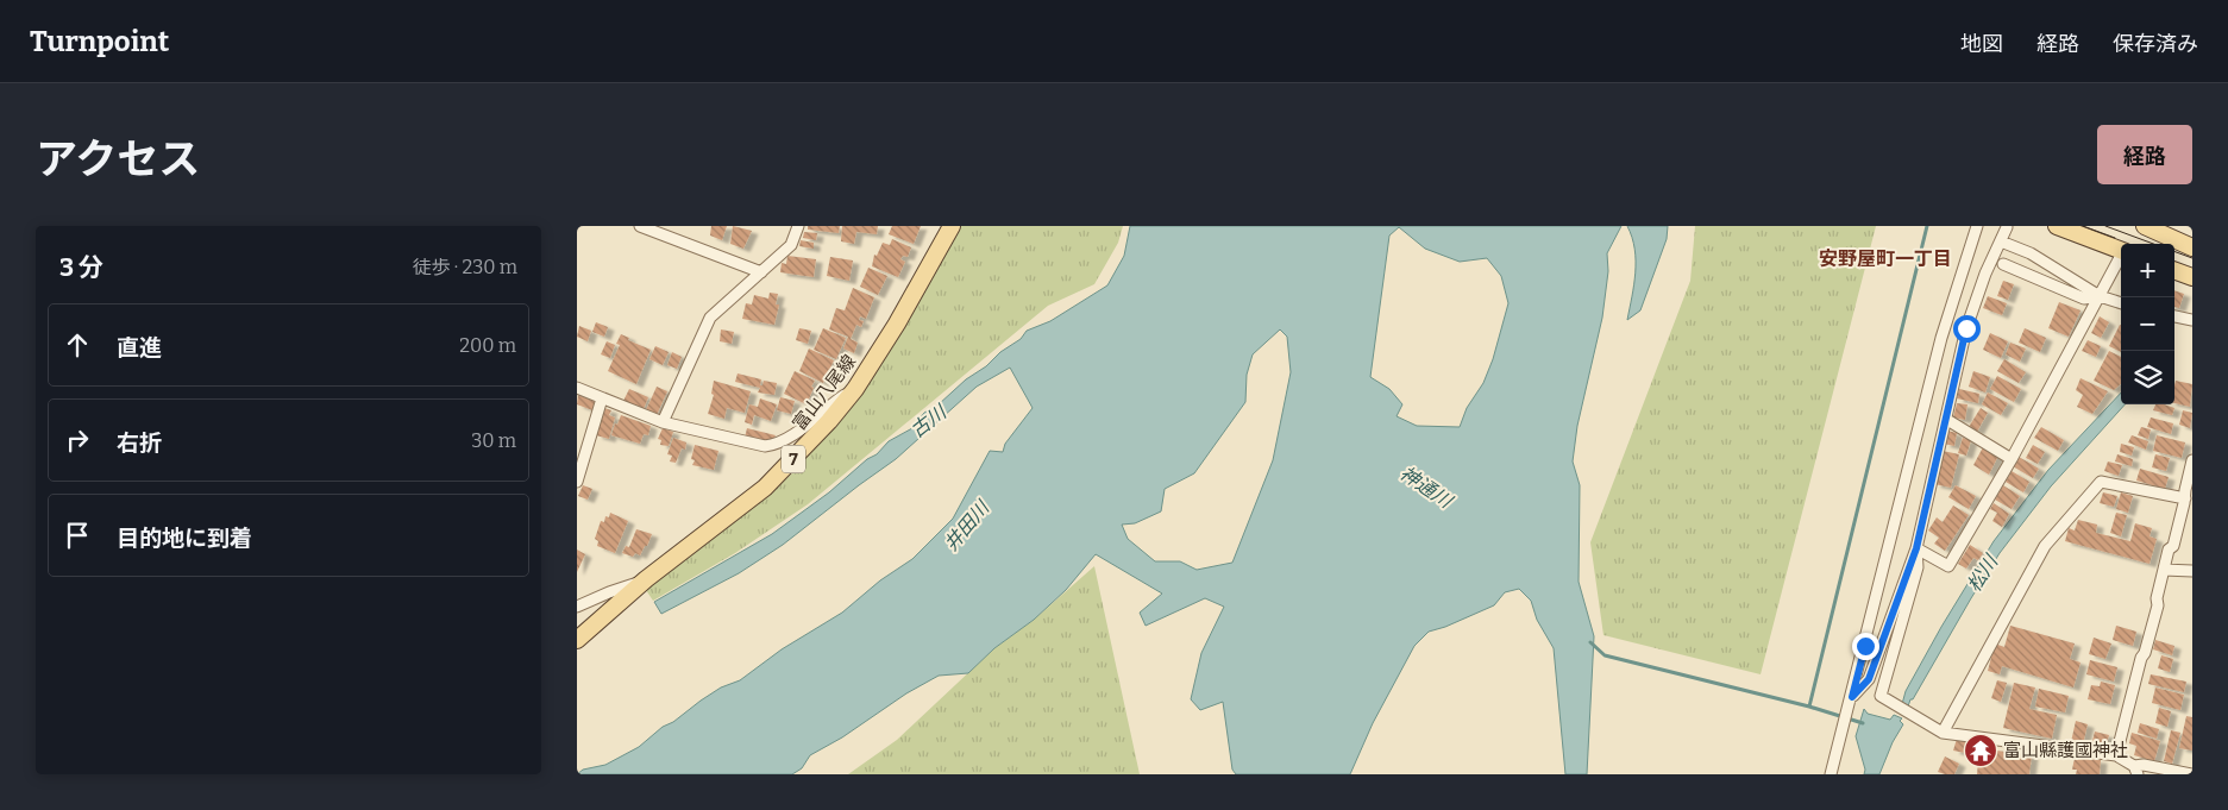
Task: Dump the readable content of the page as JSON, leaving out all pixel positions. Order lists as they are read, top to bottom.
{
  "streets": {
    "main road": ["富山八尾線", "7"]
  },
  "districts": ["安野屋町一丁目"],
  "water": [
    "古川",
    "神通川",
    "井田川",
    "松川"
  ],
  "places": {
    "temple": ["富山縣護國神社"]
  },
  "page": {
    "header": "Turnpoint",
    "nav": ["地図", "経路", "保存済み"],
    "title": "アクセス",
    "buttons": "経路",
    "heading": ["3 分", "徒歩 · 230 m"],
    "map_buttons": ["+", "−"],
    "list": [
      ["直進", "200 m"],
      ["右折", "30 m"],
      "目的地に到着"
    ]
  }
}
